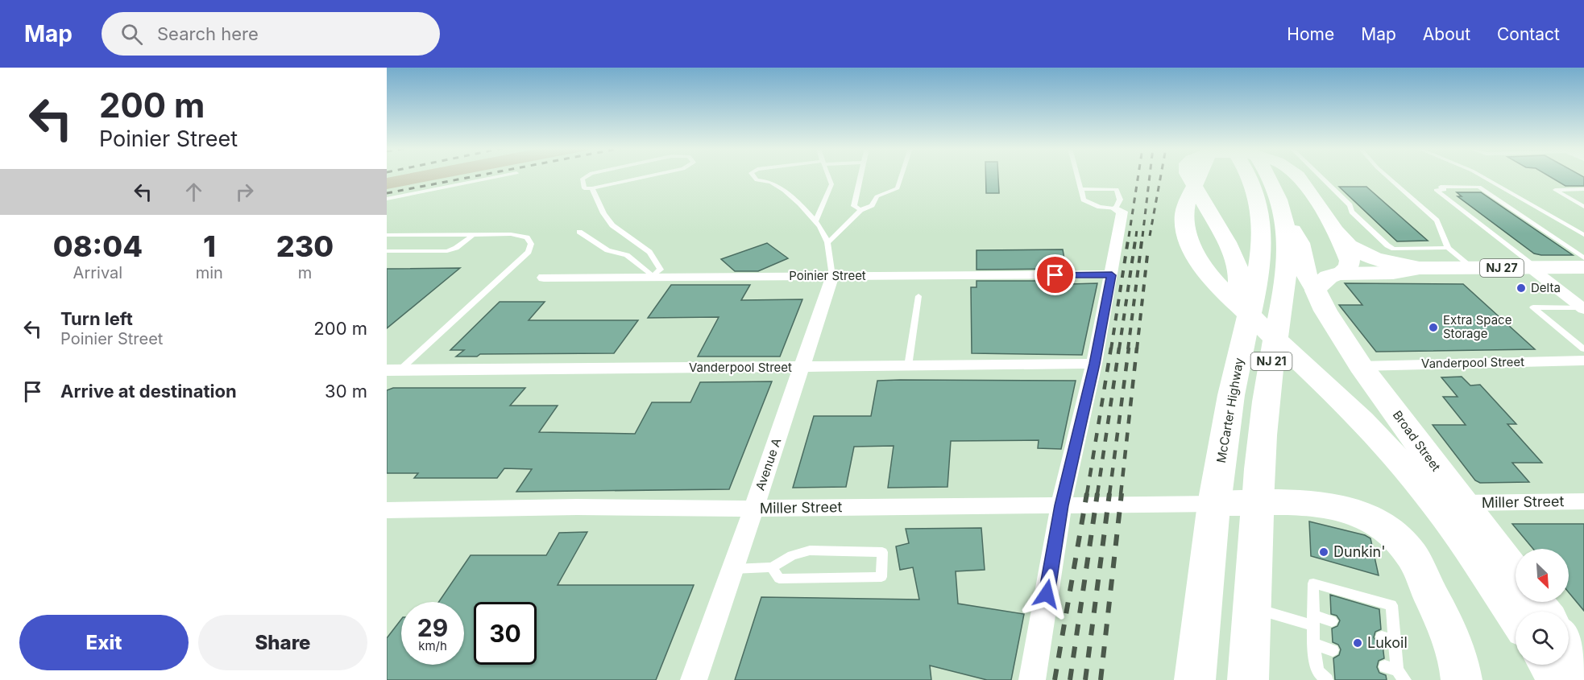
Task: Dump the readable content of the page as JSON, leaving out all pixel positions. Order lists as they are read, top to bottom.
{
  "streets": {
    "main road": [
      "NJ 27",
      "NJ 21",
      "McCarter Highway",
      "Broad Street"
    ],
    "street": [
      "Poinier Street",
      "Vanderpool Street",
      "Avenue A",
      "Miller Street"
    ]
  },
  "crossings": [
    ["Poinier Street", "Avenue A"],
    ["Vanderpool Street", "Broad Street"],
    ["Vanderpool Street", "Avenue A"],
    ["McCarter Highway", "Broad Street"],
    ["McCarter Highway", "Miller Street"],
    ["Broad Street", "Miller Street"],
    ["Avenue A", "Miller Street"]
  ],
  "places": [
    "Delta",
    "Extra Space Storage",
    "Dunkin'",
    "Lukoil"
  ],
  "north": "bottom right",
  "page": {
    "header": "Map",
    "search": "Search here",
    "nav": [
      "Home",
      "Map",
      "About",
      "Contact"
    ],
    "turn": ["200 m", "Poinier Street"],
    "eta": [
      "08:04",
      "Arrival",
      "1",
      "min",
      "230",
      "m"
    ],
    "list": [
      {
        "name": "Turn left",
        "note": "Poinier Street",
        "value": "200 m"
      },
      {
        "name": "Arrive at destination",
        "value": "30 m"
      }
    ],
    "speed": "29 km/h",
    "limit": "30",
    "buttons": ["Exit", "Share"]
  }
}
